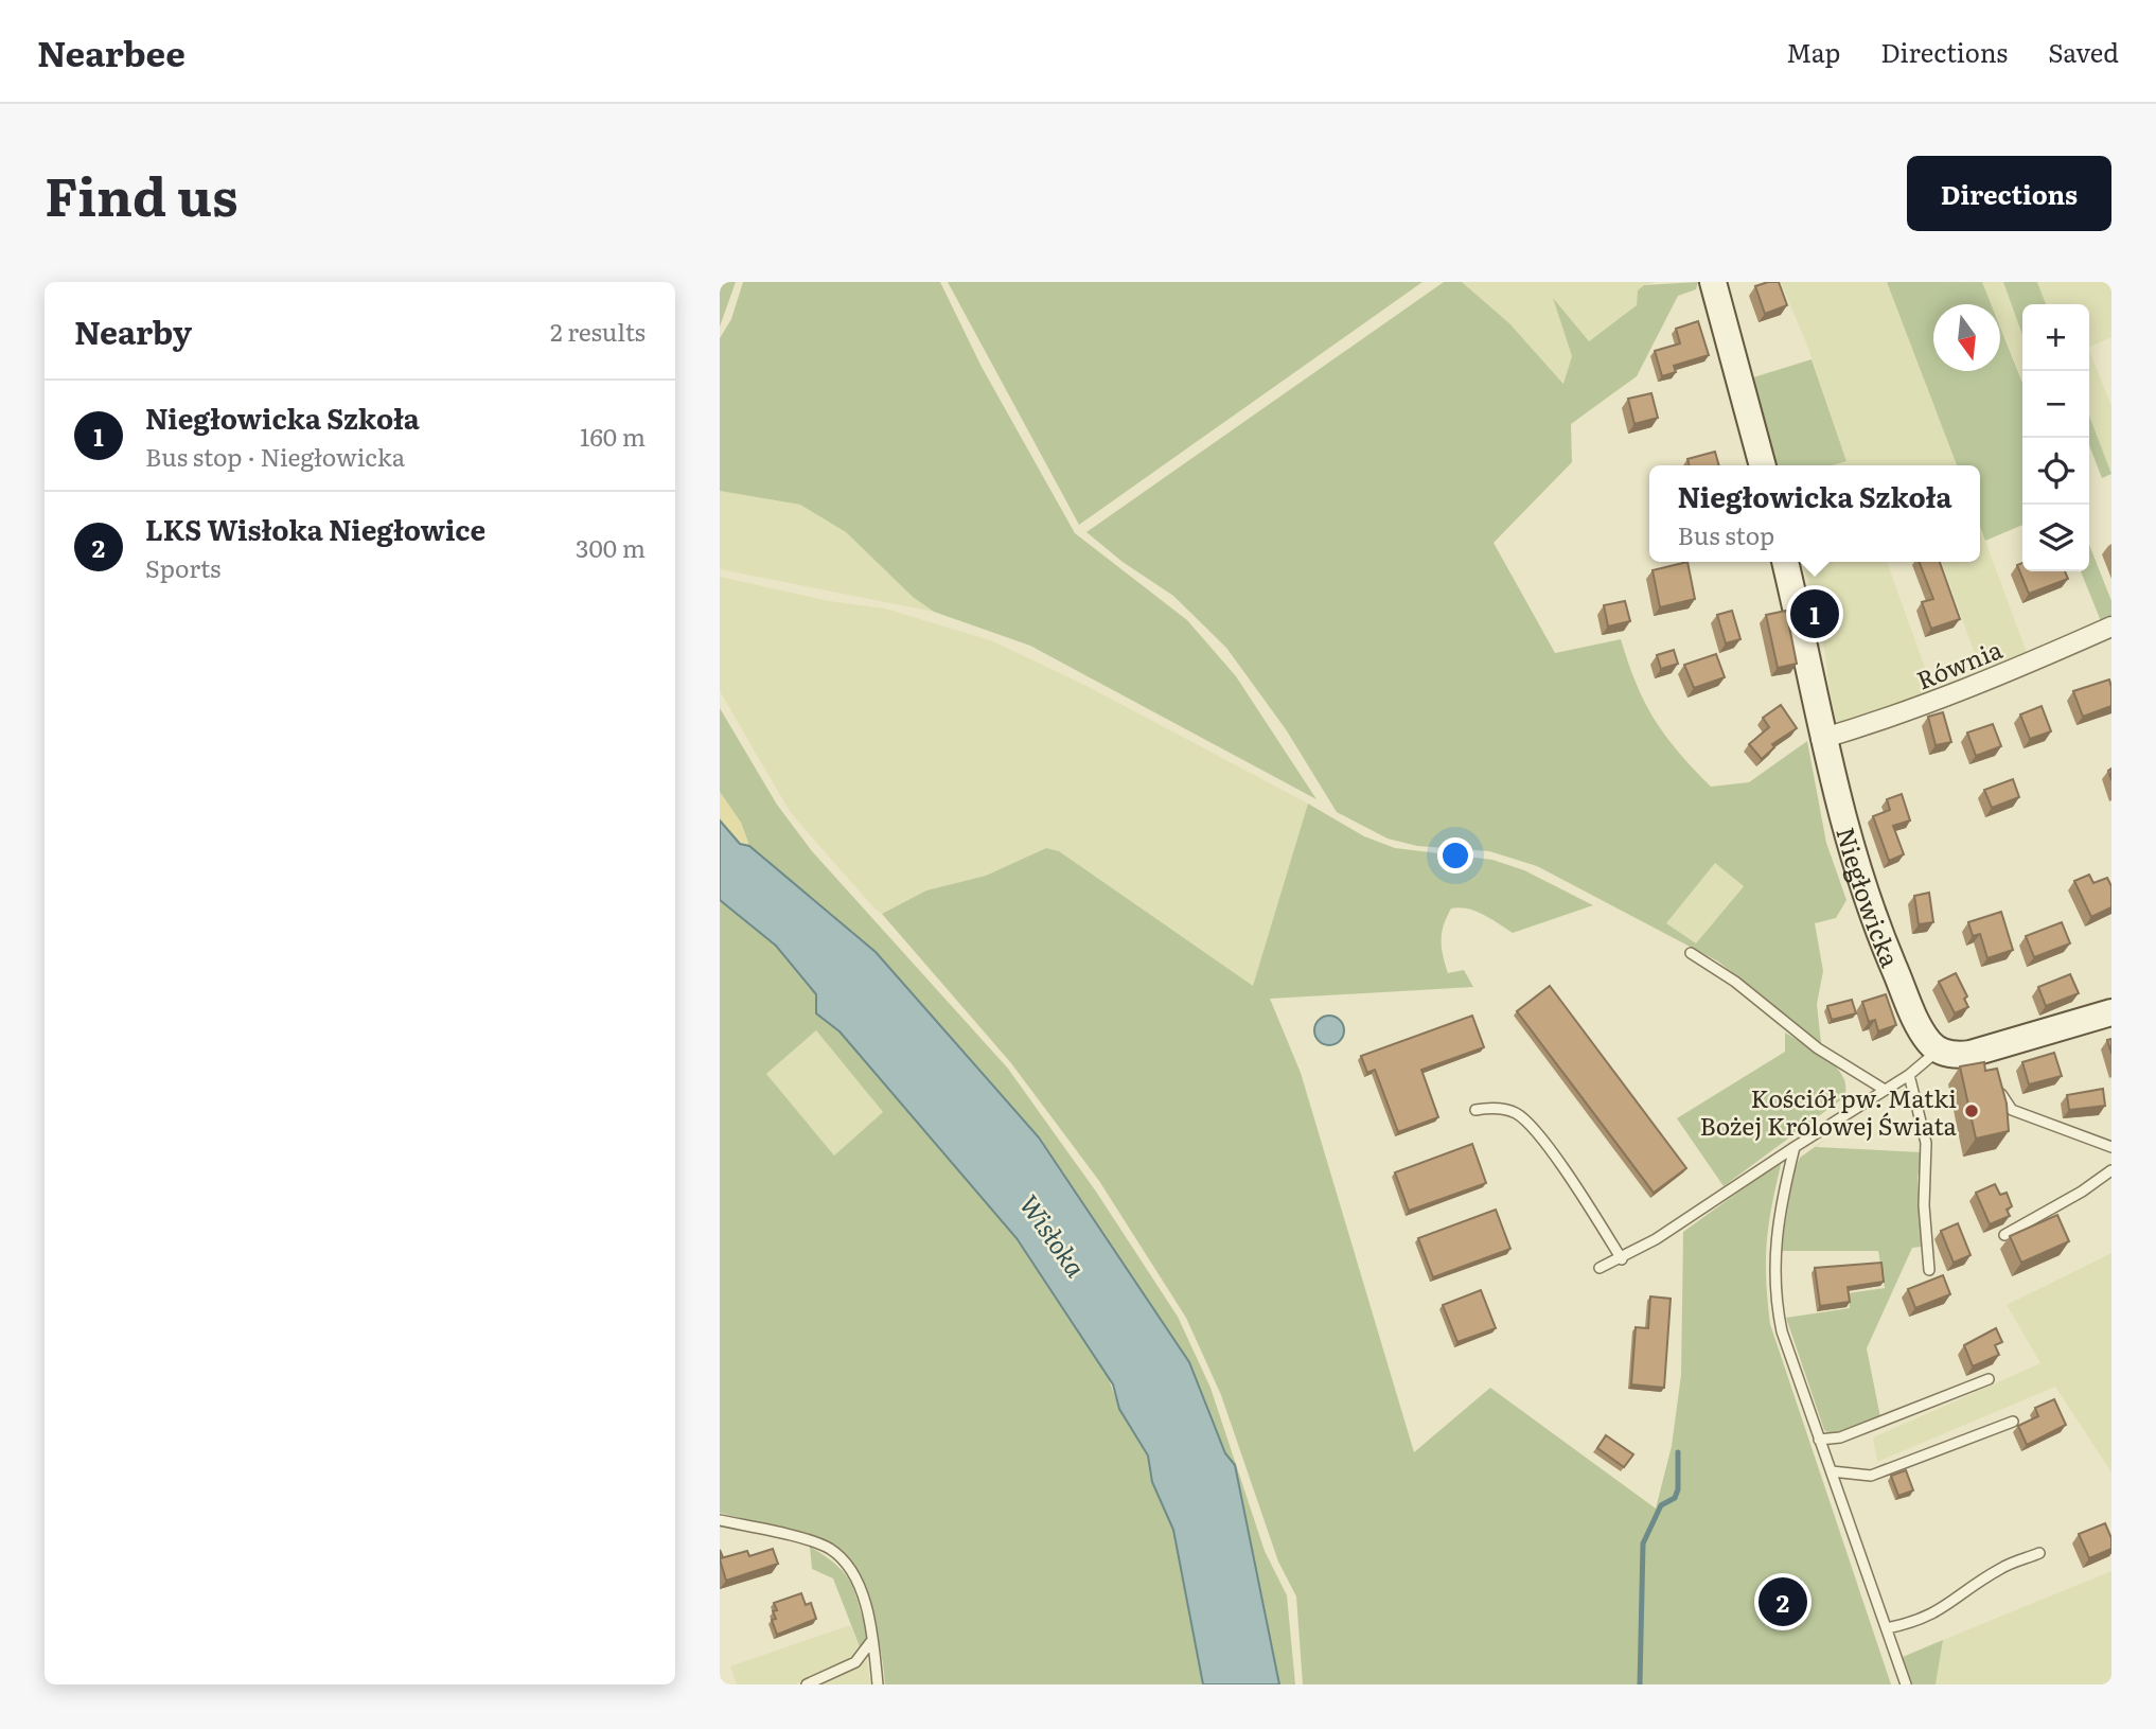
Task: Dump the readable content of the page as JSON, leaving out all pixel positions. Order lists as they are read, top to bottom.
{
  "streets": {
    "street": ["Równia", "Niegłowicka"]
  },
  "crossings": [
    ["Równia", "Niegłowicka"]
  ],
  "water": ["Wisłoka"],
  "places": ["Kościół pw. Matki Bożej Królowej Świata"],
  "north": "bottom",
  "page": {
    "header": "Nearbee",
    "nav": ["Map", "Directions", "Saved"],
    "title": "Find us",
    "buttons": "Directions",
    "heading": ["Nearby", "2 results"],
    "map_buttons": ["+", "−"],
    "list": [
      {
        "mark": "1",
        "name": "Niegłowicka Szkoła",
        "note": "Bus stop · Niegłowicka",
        "value": "160 m"
      },
      {
        "mark": "2",
        "name": "LKS Wisłoka Niegłowice",
        "note": "Sports",
        "value": "300 m"
      }
    ],
    "popup": ["Niegłowicka Szkoła", "Bus stop"],
    "pins": ["1", "2"]
  }
}
